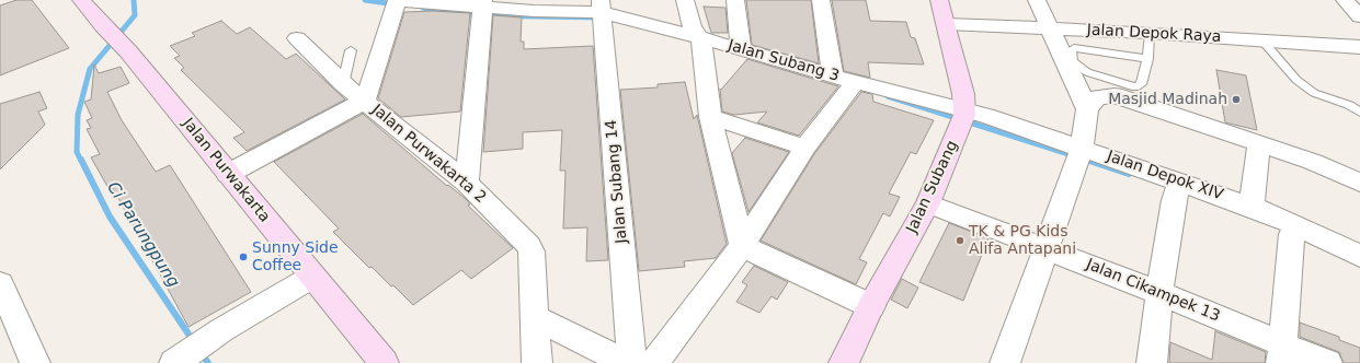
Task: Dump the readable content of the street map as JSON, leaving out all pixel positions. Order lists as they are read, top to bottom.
{
  "streets": {
    "street": [
      "Jalan Depok Raya",
      "Jalan Subang 3",
      "Jalan Purwakarta 2",
      "Jalan Purwakarta",
      "Jalan Depok XIV",
      "Jalan Subang 14",
      "Jalan Subang",
      "Jalan Cikampek 13"
    ]
  },
  "crossings": [
    ["Jalan Depok Raya", "Jalan Subang"],
    ["Jalan Subang 3", "Jalan Depok XIV"],
    ["Jalan Subang 3", "Jalan Subang 14"],
    ["Jalan Subang 3", "Jalan Subang"],
    ["Jalan Depok XIV", "Jalan Subang"],
    ["Jalan Subang", "Jalan Cikampek 13"]
  ],
  "water": ["Ci Parungpung"],
  "places": ["Masjid Madinah", "TK & PG Kids Alifa Antapani", "Sunny Side Coffee"]
}
